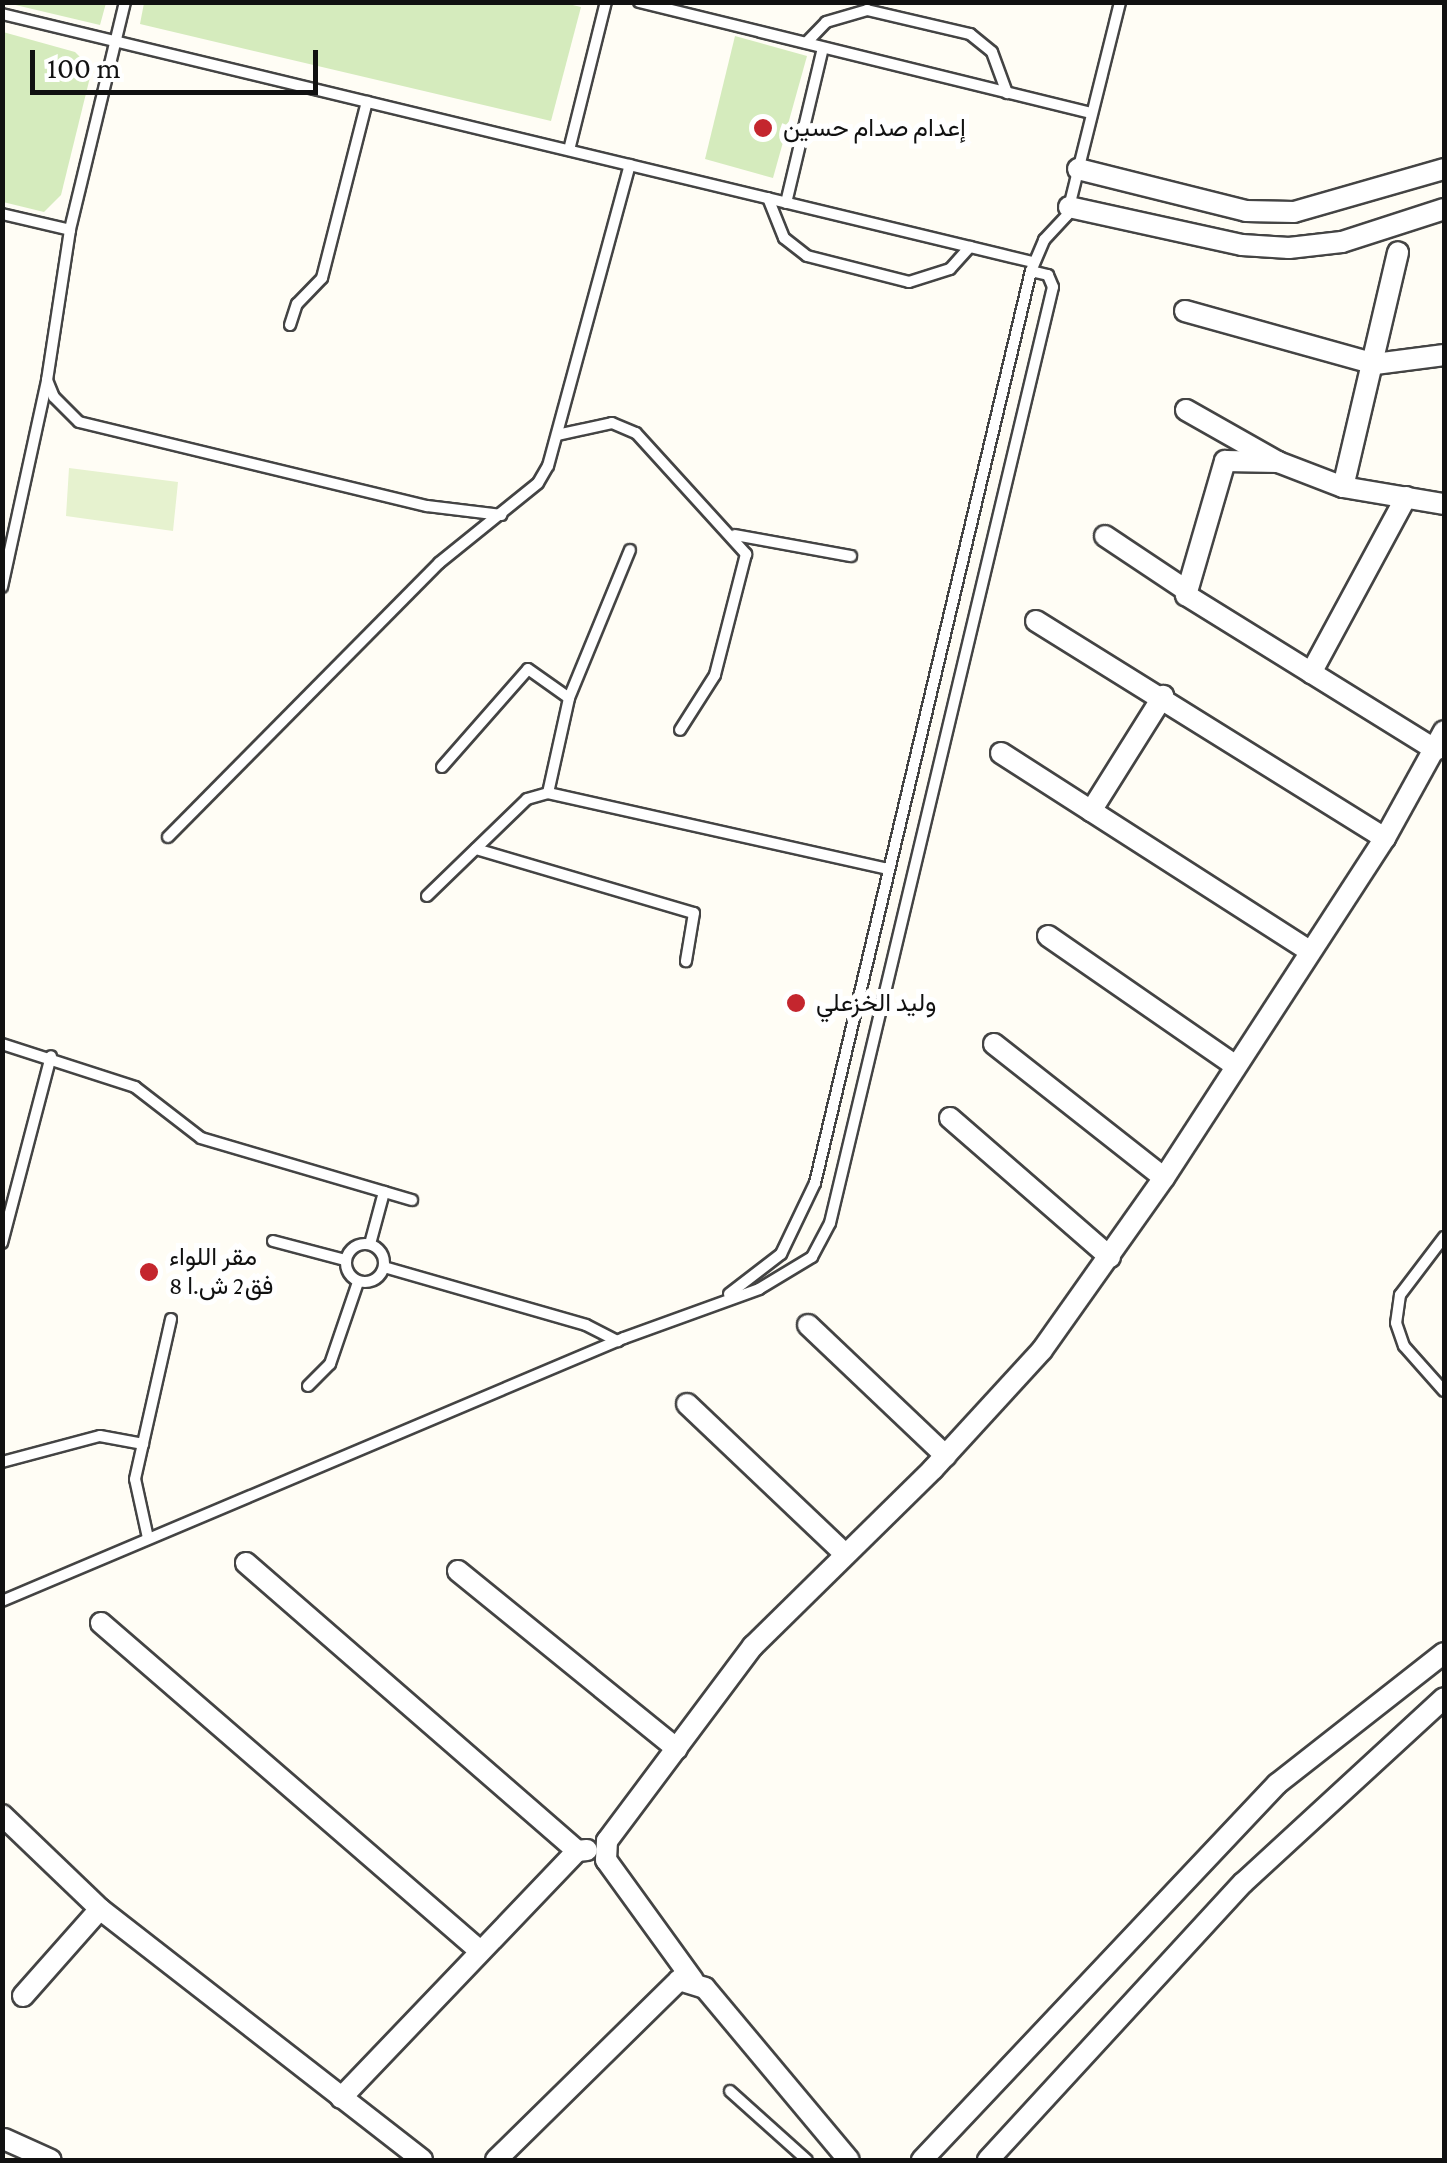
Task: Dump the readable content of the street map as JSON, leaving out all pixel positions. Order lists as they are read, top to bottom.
{
  "places": ["إعدام صدام حسين", "وليد الخزعلي", "مقر اللواء 8 فق2 ش.ا"],
  "scale_bar": "100 m"
}
